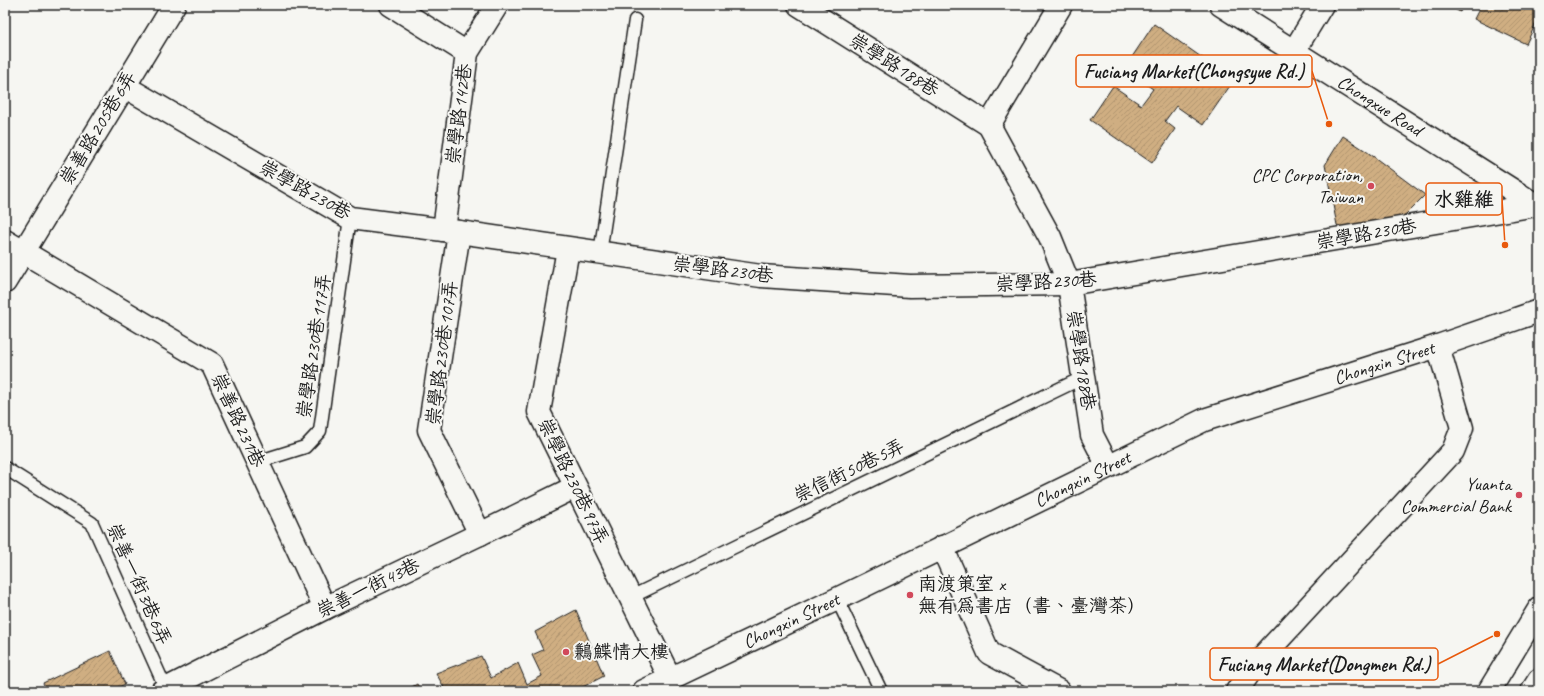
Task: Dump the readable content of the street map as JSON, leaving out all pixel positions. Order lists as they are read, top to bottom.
{
  "streets": {
    "street": [
      "崇學路188巷",
      "Chongxue Road",
      "崇學路142巷",
      "崇善路205巷6弄",
      "崇學路230巷",
      "崇學路230巷107弄",
      "Chongxin Street",
      "崇善路231巷",
      "崇學路230巷97弄",
      "崇善一街43巷"
    ],
    "lane": ["崇學路230巷117弄", "崇信街50巷5弄", "崇善一街3巷6弄"]
  },
  "crossings": [
    ["崇學路188巷", "崇學路230巷"],
    ["崇學路188巷", "Chongxin Street"],
    ["崇學路188巷", "崇信街50巷5弄"],
    ["Chongxue Road", "崇學路230巷"],
    ["崇學路142巷", "崇學路230巷"],
    ["崇學路142巷", "崇學路230巷107弄"],
    ["崇善路205巷6弄", "崇學路230巷"],
    ["崇善路205巷6弄", "崇善路231巷"],
    ["崇學路230巷", "崇學路230巷117弄"],
    ["崇學路230巷", "崇學路230巷107弄"],
    ["崇學路230巷", "崇學路230巷97弄"],
    ["崇學路230巷117弄", "崇善路231巷"],
    ["崇學路230巷107弄", "崇善一街43巷"],
    ["Chongxin Street", "崇學路230巷97弄"],
    ["崇善路231巷", "崇善一街43巷"],
    ["崇信街50巷5弄", "崇學路230巷97弄"],
    ["崇學路230巷97弄", "崇善一街43巷"],
    ["崇善一街3巷6弄", "崇善一街43巷"]
  ],
  "places": [
    "Fuciang Market(Chongsyue Rd.)",
    "CPC Corporation, Taiwan",
    "水雞維",
    "Yuanta Commercial Bank",
    "南渡策室 x 無有為書店（書、臺灣茶）",
    "Fuciang Market(Dongmen Rd.)",
    "鶼鰈情大樓"
  ]
}
